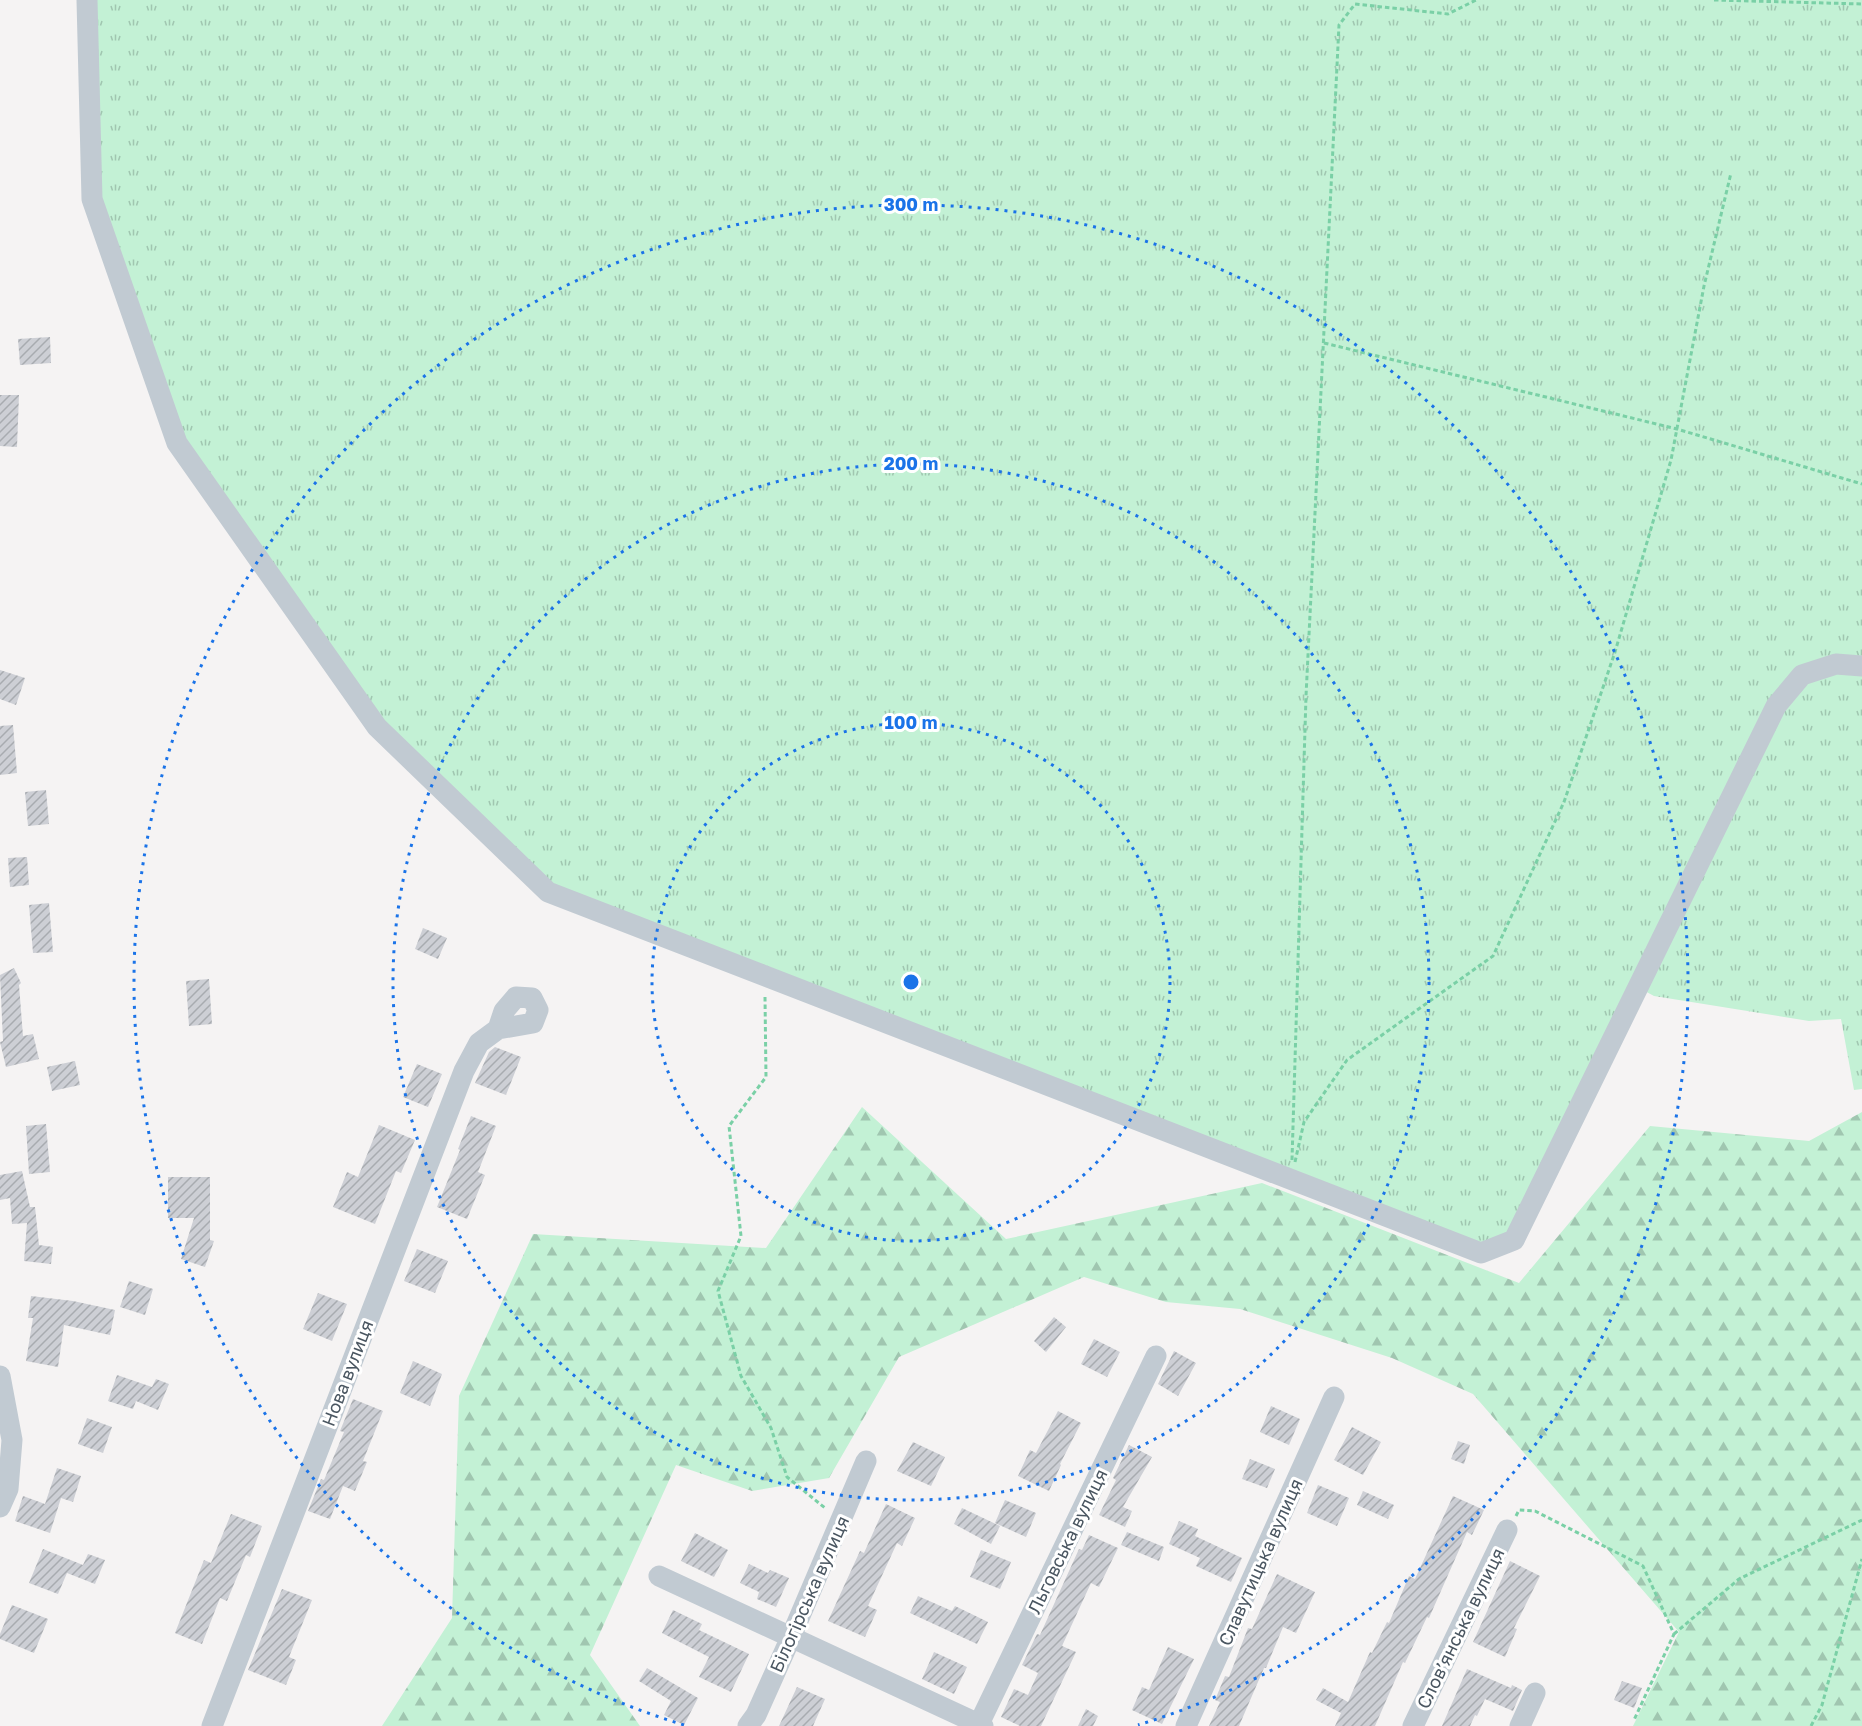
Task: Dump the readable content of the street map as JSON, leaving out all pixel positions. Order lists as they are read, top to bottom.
{
  "streets": {
    "street": [
      "Нова вулиця",
      "Льговська вулиця",
      "Славутицька вулиця",
      "Білогірська вулиця",
      "Словʼянська вулиця"
    ]
  },
  "rings": ["300 m", "200 m", "100 m"]
}
